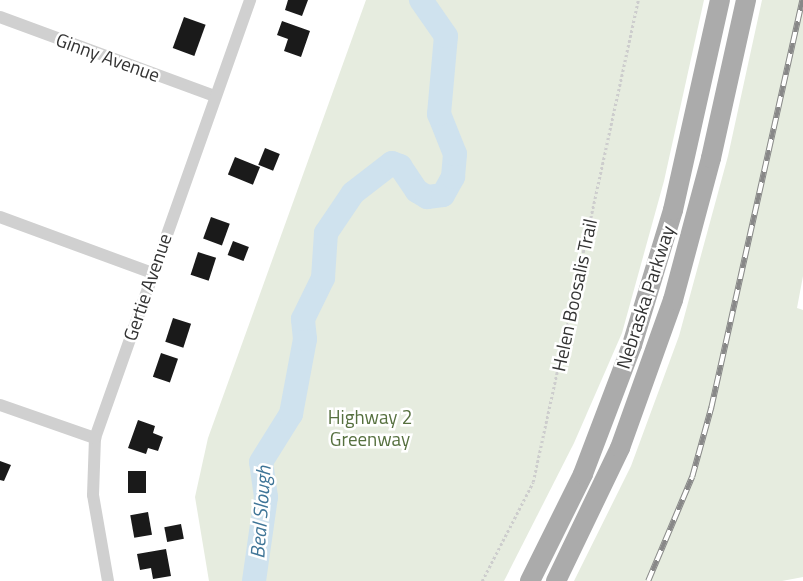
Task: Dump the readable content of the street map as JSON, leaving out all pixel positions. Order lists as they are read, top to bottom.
{
  "streets": {
    "main road": ["Nebraska Parkway"],
    "street": ["Ginny Avenue", "Gertie Avenue"],
    "path": ["Helen Boosalis Trail"]
  },
  "crossings": [
    ["Ginny Avenue", "Gertie Avenue"]
  ],
  "water": ["Beal Slough"],
  "parks": ["Highway 2 Greenway"]
}
